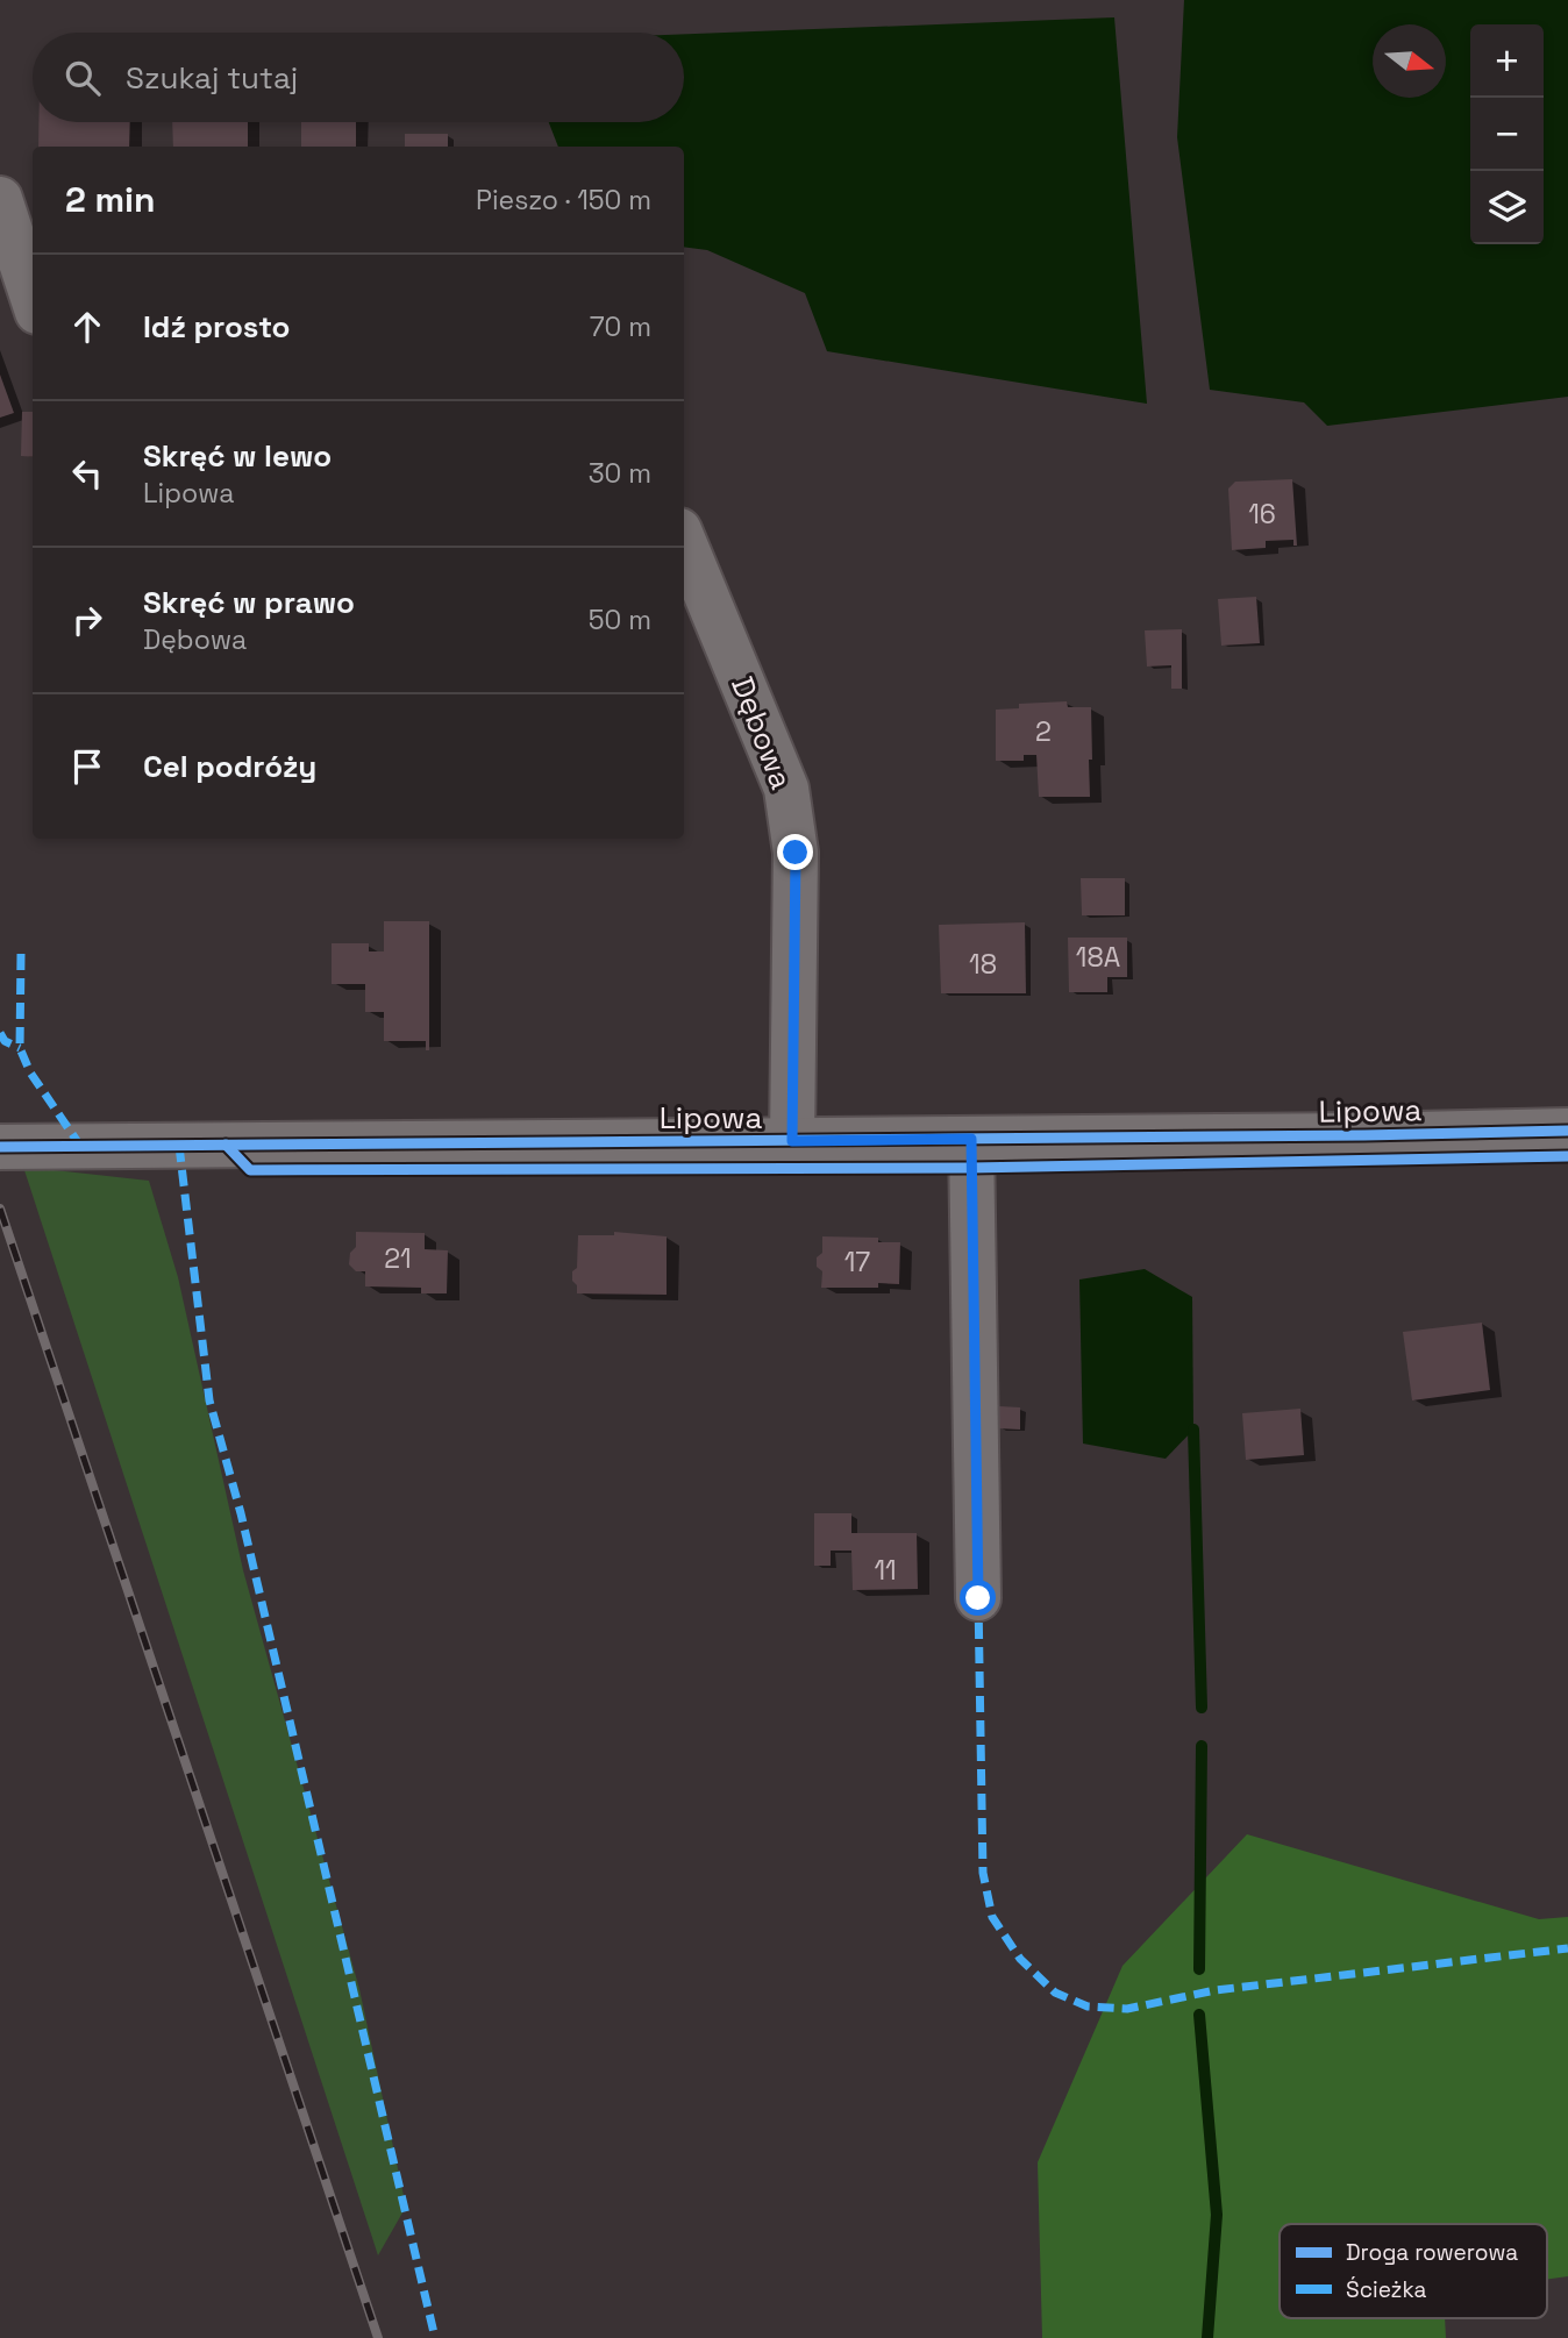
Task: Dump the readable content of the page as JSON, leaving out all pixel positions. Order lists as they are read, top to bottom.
{
  "streets": {
    "street": ["Dębowa", "Lipowa"]
  },
  "crossings": [
    ["Dębowa", "Lipowa"]
  ],
  "house_numbers": [
    "16",
    "2",
    "18A",
    "18",
    "21",
    "17",
    "11"
  ],
  "legend": ["Droga rowerowa", "Ścieżka"],
  "north": "right",
  "page": {
    "map_buttons": ["+", "−"],
    "search": "Szukaj tutaj",
    "heading": ["2 min", "Pieszo · 150 m"],
    "list": [
      ["Idź prosto", "70 m"],
      ["Skręć w lewo", "Lipowa", "30 m"],
      ["Skręć w prawo", "Dębowa", "50 m"],
      "Cel podróży"
    ]
  }
}
